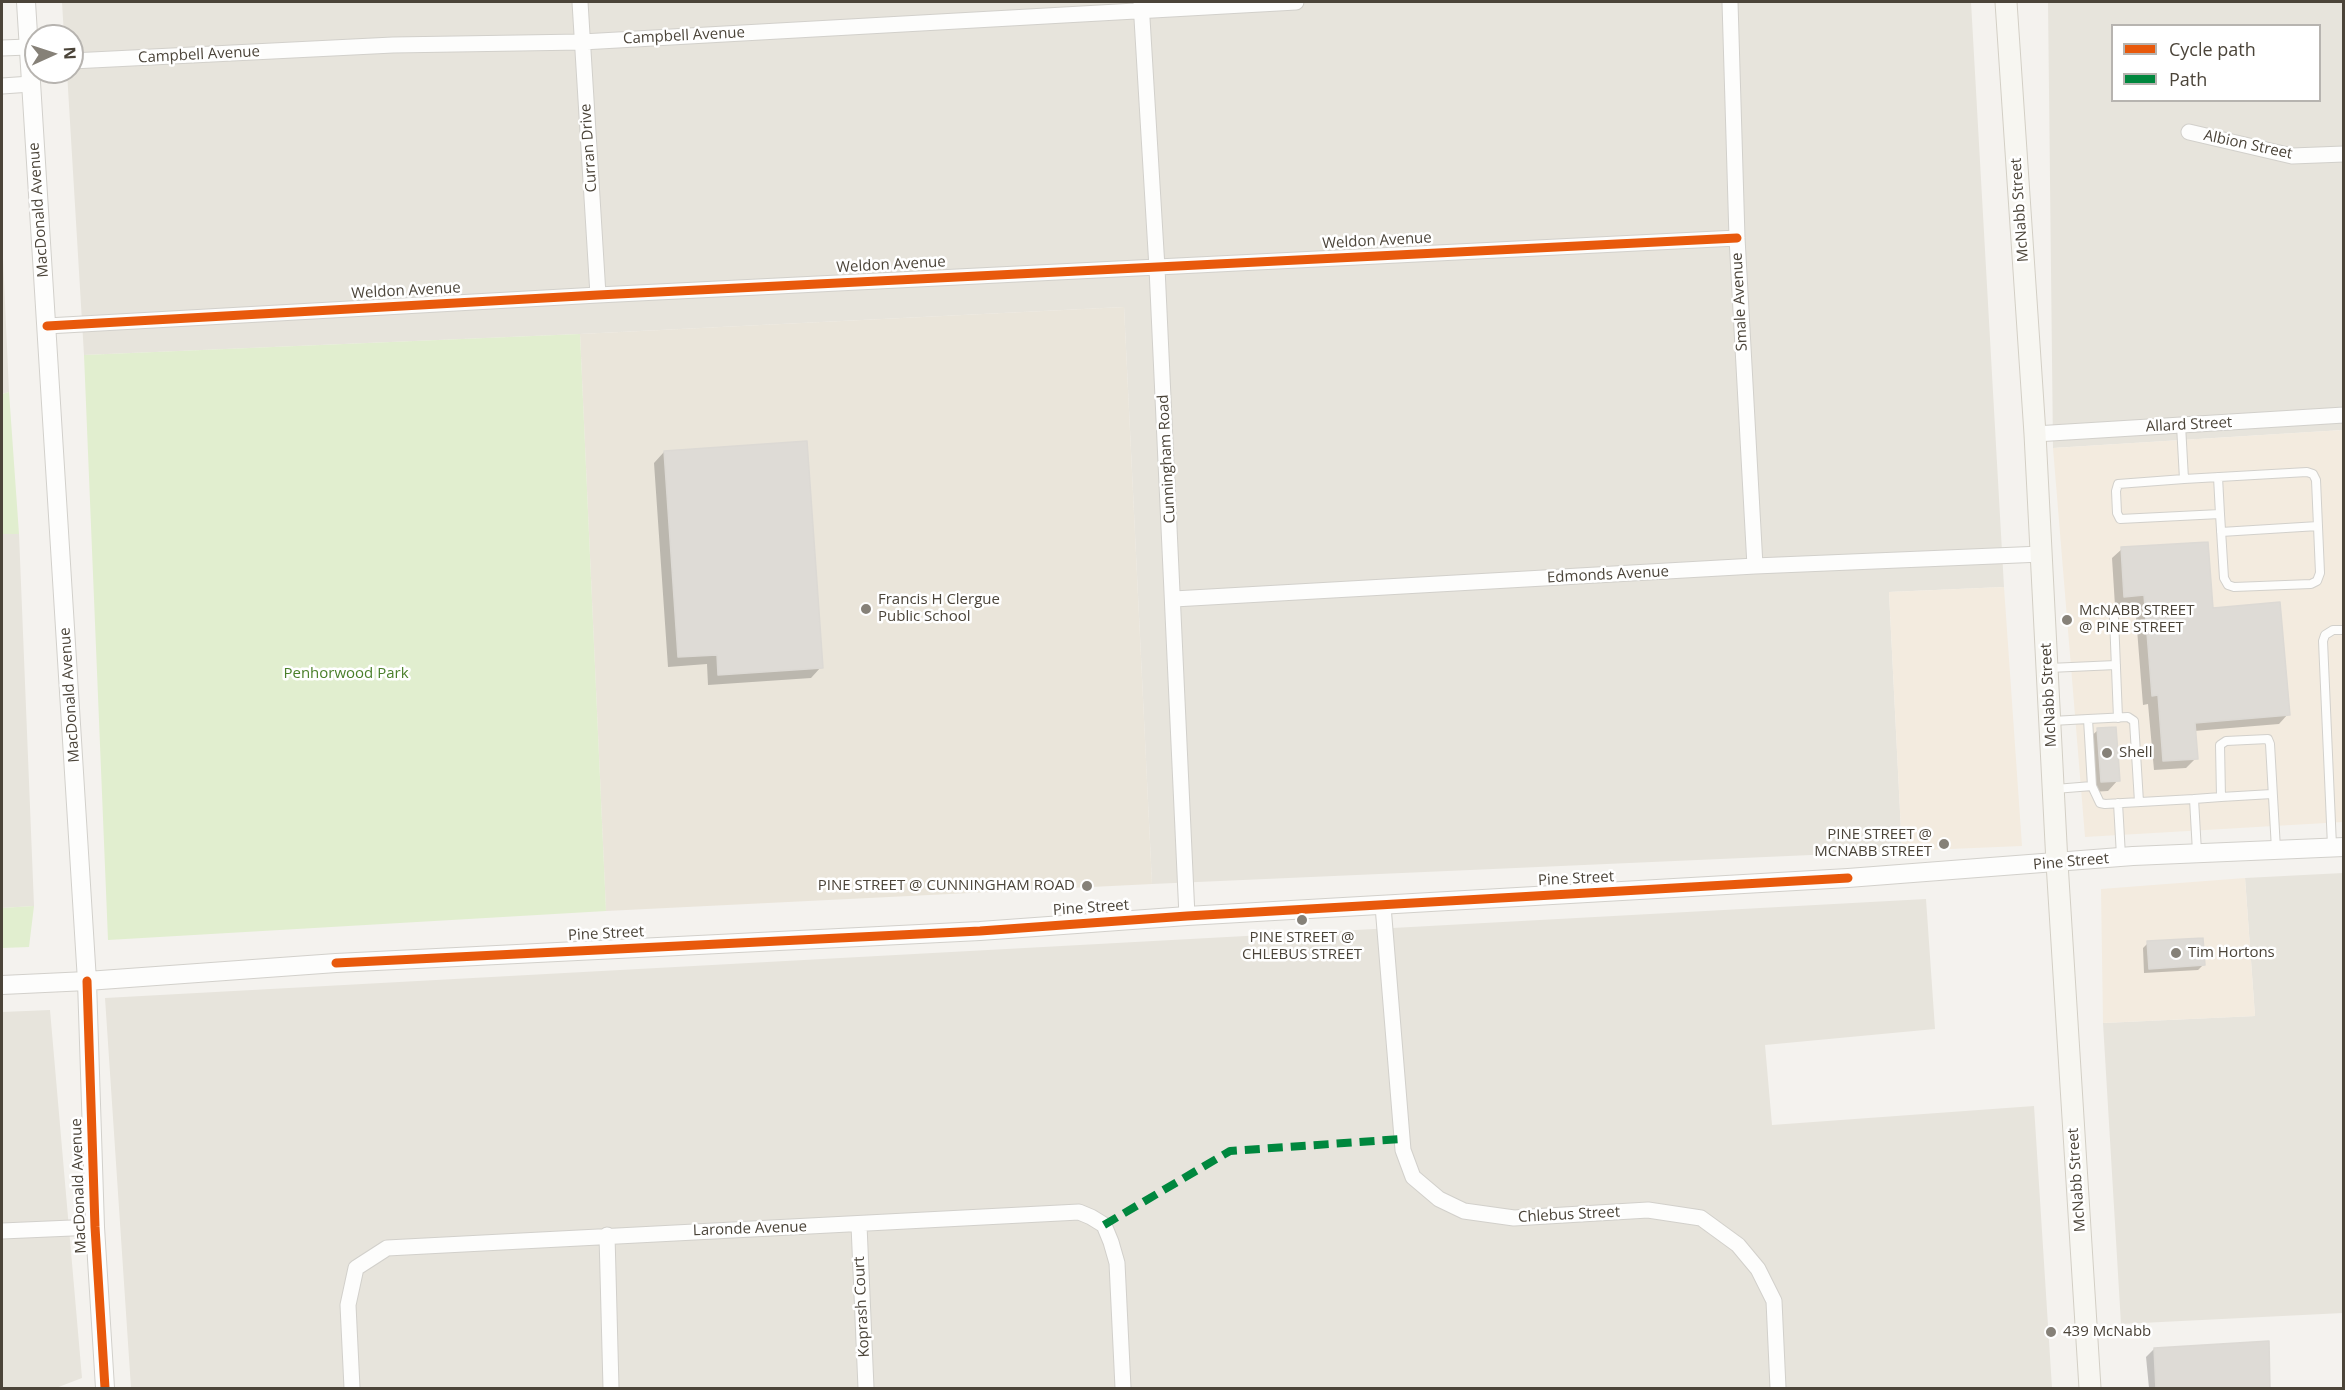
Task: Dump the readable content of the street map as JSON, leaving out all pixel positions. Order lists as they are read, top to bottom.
{
  "streets": {
    "main road": ["McNabb Street"],
    "street": [
      "Campbell Avenue",
      "Albion Street",
      "Curran Drive",
      "MacDonald Avenue",
      "Weldon Avenue",
      "Smale Avenue",
      "Allard Street",
      "Cunningham Road",
      "Edmonds Avenue",
      "Pine Street",
      "Chlebus Street",
      "Laronde Avenue",
      "Koprash Court"
    ]
  },
  "crossings": [
    ["Campbell Avenue", "Curran Drive"],
    ["Campbell Avenue", "Cunningham Road"],
    ["Curran Drive", "Weldon Avenue"],
    ["MacDonald Avenue", "Weldon Avenue"],
    ["MacDonald Avenue", "Pine Street"],
    ["McNabb Street", "Allard Street"],
    ["McNabb Street", "Edmonds Avenue"],
    ["McNabb Street", "Pine Street"],
    ["Weldon Avenue", "Smale Avenue"],
    ["Weldon Avenue", "Cunningham Road"],
    ["Smale Avenue", "Edmonds Avenue"],
    ["Cunningham Road", "Edmonds Avenue"],
    ["Cunningham Road", "Pine Street"],
    ["Pine Street", "Chlebus Street"],
    ["Laronde Avenue", "Koprash Court"]
  ],
  "parks": ["Penhorwood Park"],
  "places": [
    "Francis H Clergue Public School",
    "McNABB STREET @ PINE STREET",
    "Shell",
    "PINE STREET @ MCNABB STREET",
    "PINE STREET @ CUNNINGHAM ROAD",
    "PINE STREET @ CHLEBUS STREET",
    "Tim Hortons",
    "439 McNabb"
  ],
  "legend": ["Cycle path", "Path"],
  "north": "right"
}
